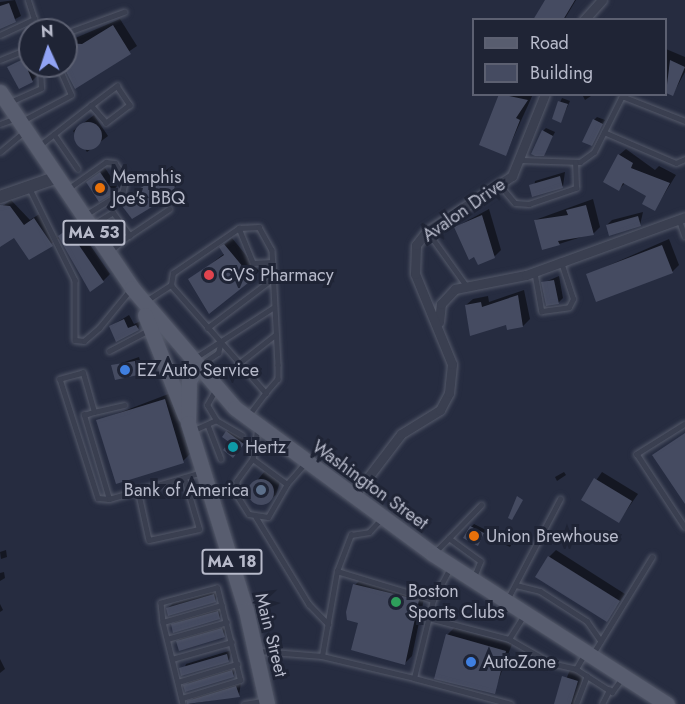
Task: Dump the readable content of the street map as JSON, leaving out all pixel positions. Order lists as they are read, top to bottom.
{
  "streets": {
    "main road": [
      "MA 53",
      "Washington Street",
      "MA 18",
      "Main Street"
    ],
    "street": ["Avalon Drive"]
  },
  "crossings": [
    ["Avalon Drive", "Washington Street"],
    ["Washington Street", "Main Street"],
    ["MA 18", "Main Street"]
  ],
  "places": [
    "Memphis Joe's BBQ",
    "CVS Pharmacy",
    "EZ Auto Service",
    "Hertz",
    "Bank of America",
    "Union Brewhouse",
    "Boston Sports Clubs",
    "AutoZone"
  ],
  "legend": ["Road", "Building"],
  "north": "top"
}
